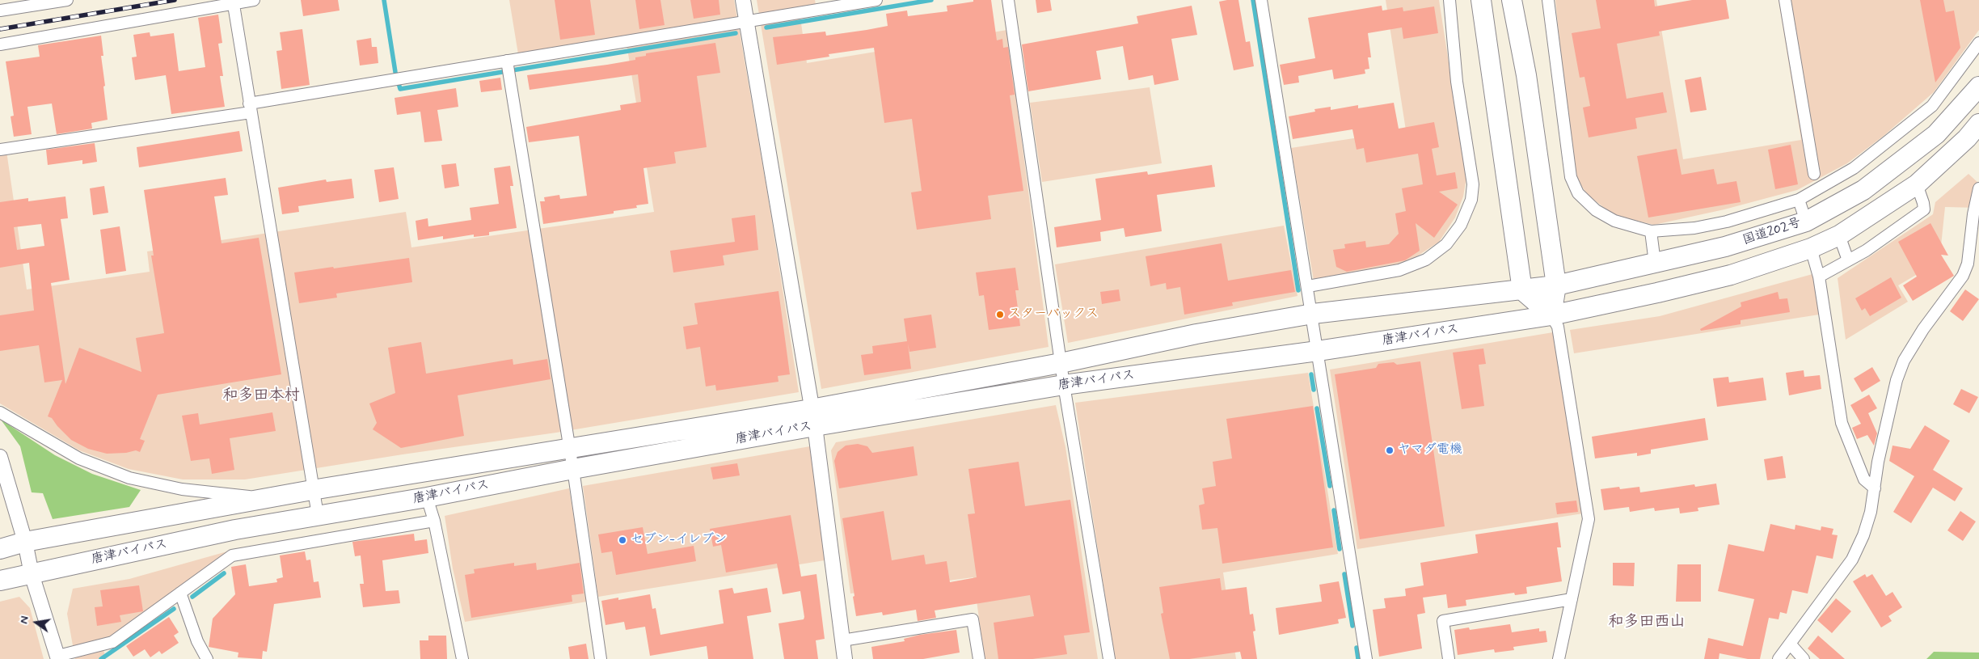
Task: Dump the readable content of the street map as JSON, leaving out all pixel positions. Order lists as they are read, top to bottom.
{
  "streets": {
    "highway": ["国道202号", "唐津バイパス"]
  },
  "crossings": [
    ["国道202号", "唐津バイパス"]
  ],
  "districts": ["和多田本村", "和多田西山"],
  "places": ["スターバックス", "ヤマダ電機", "セブン-イレブン"],
  "north": "left"
}
